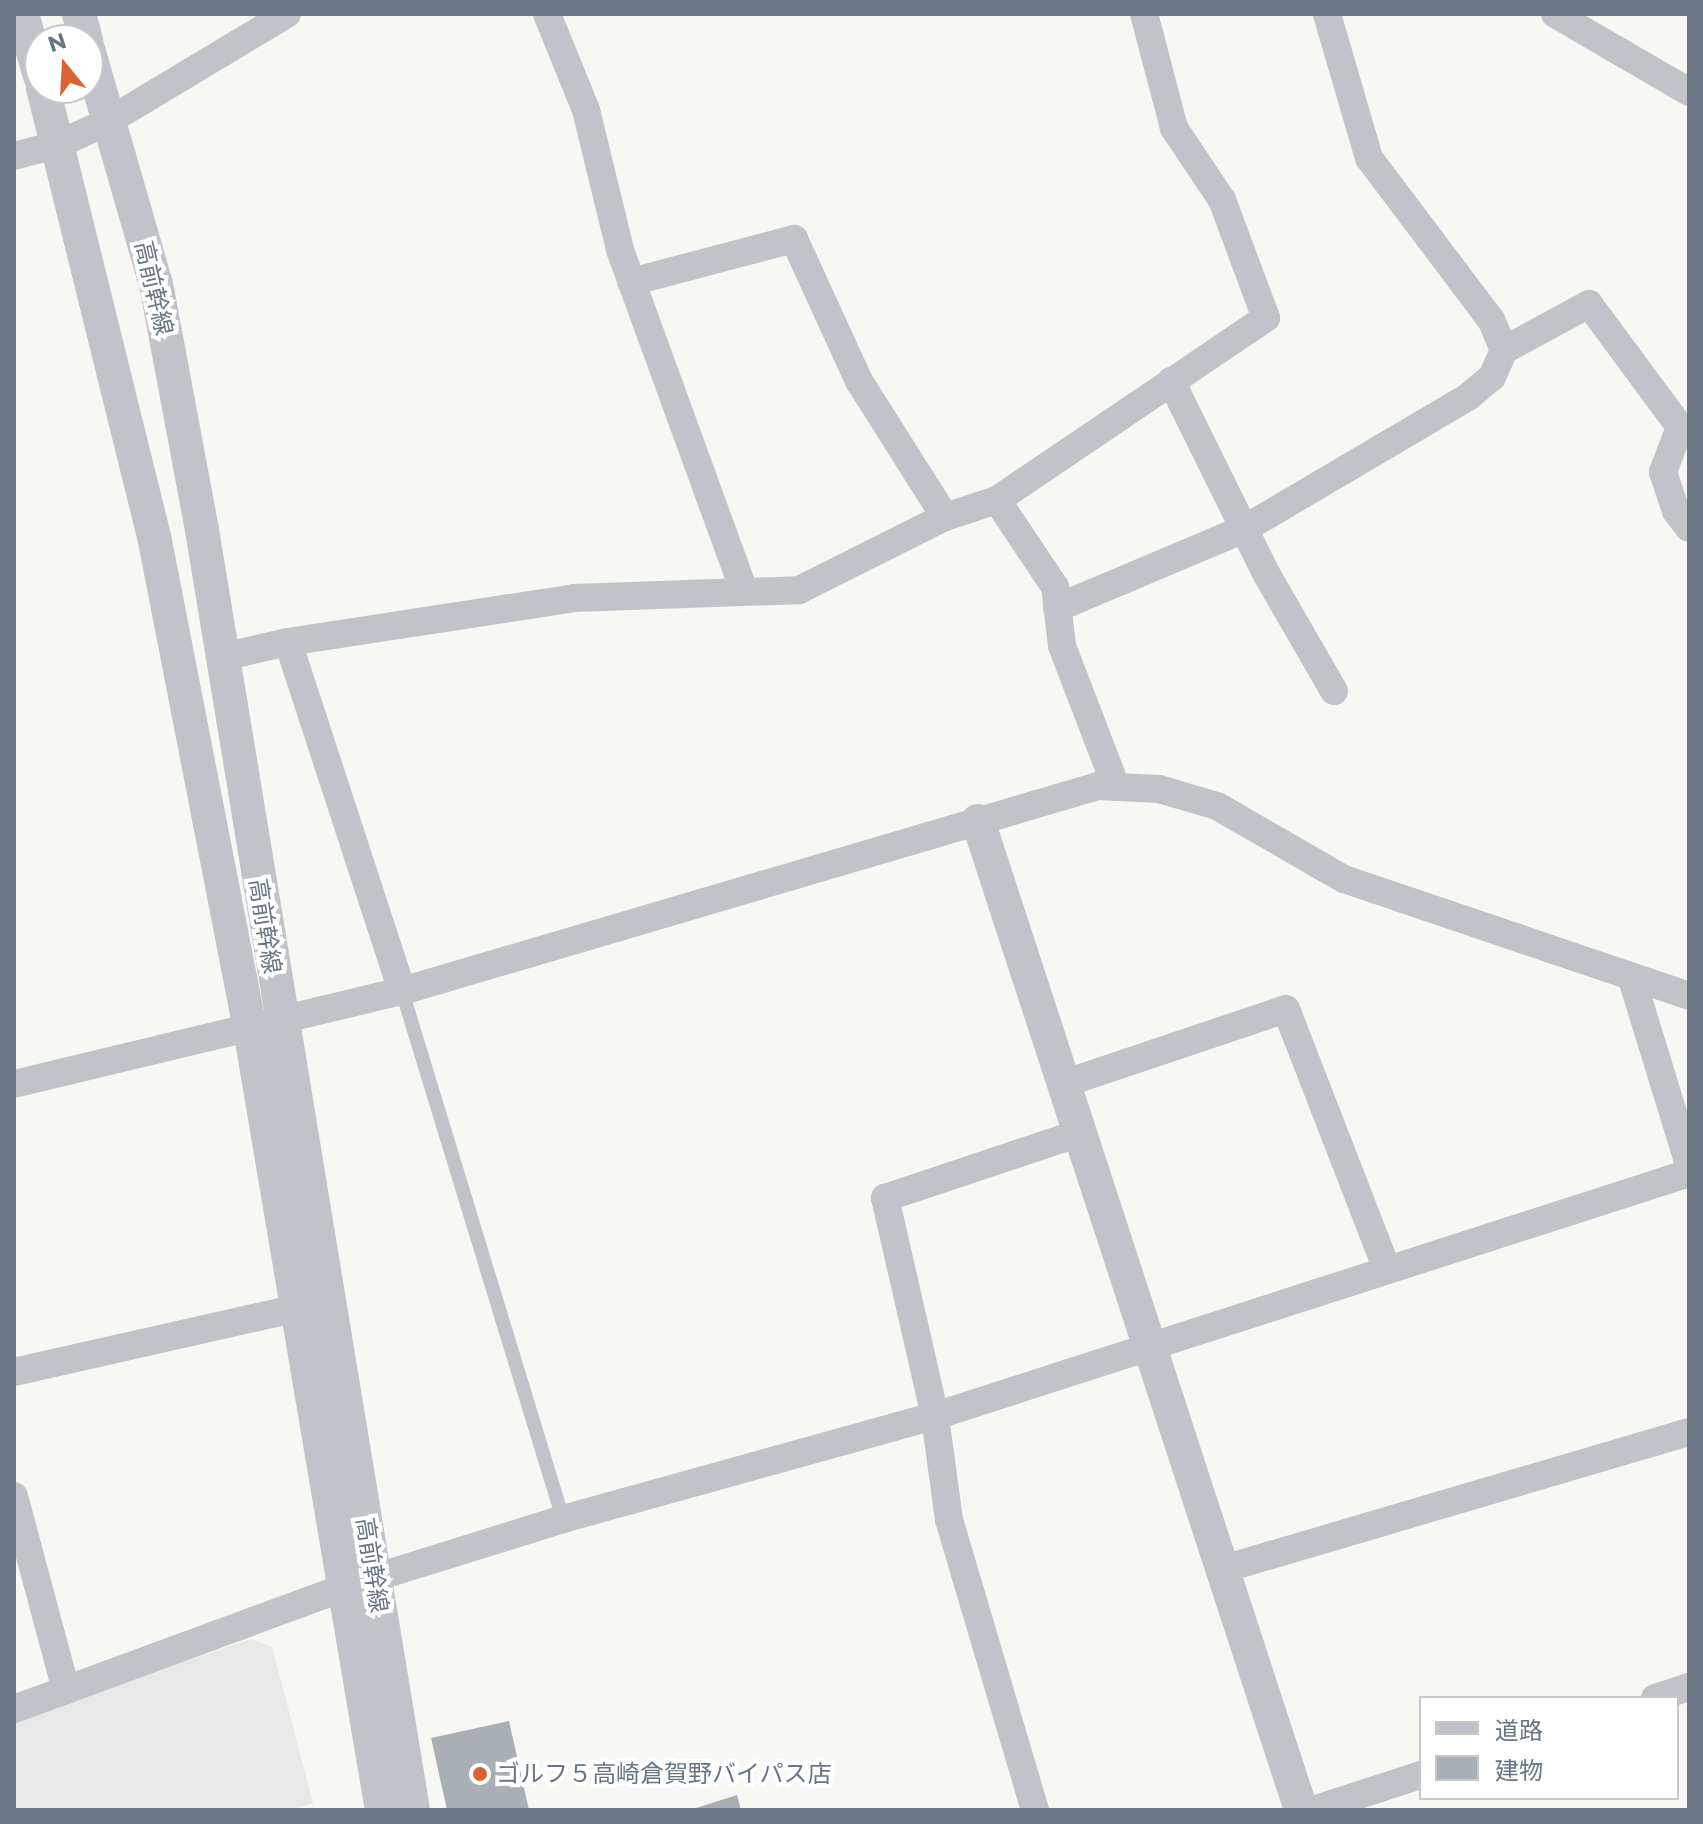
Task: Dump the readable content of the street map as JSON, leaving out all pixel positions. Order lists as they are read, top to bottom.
{
  "streets": {
    "street": ["高前幹線"]
  },
  "places": ["ゴルフ５高崎倉賀野バイパス店"],
  "legend": ["道路", "建物"],
  "north": "top"
}
